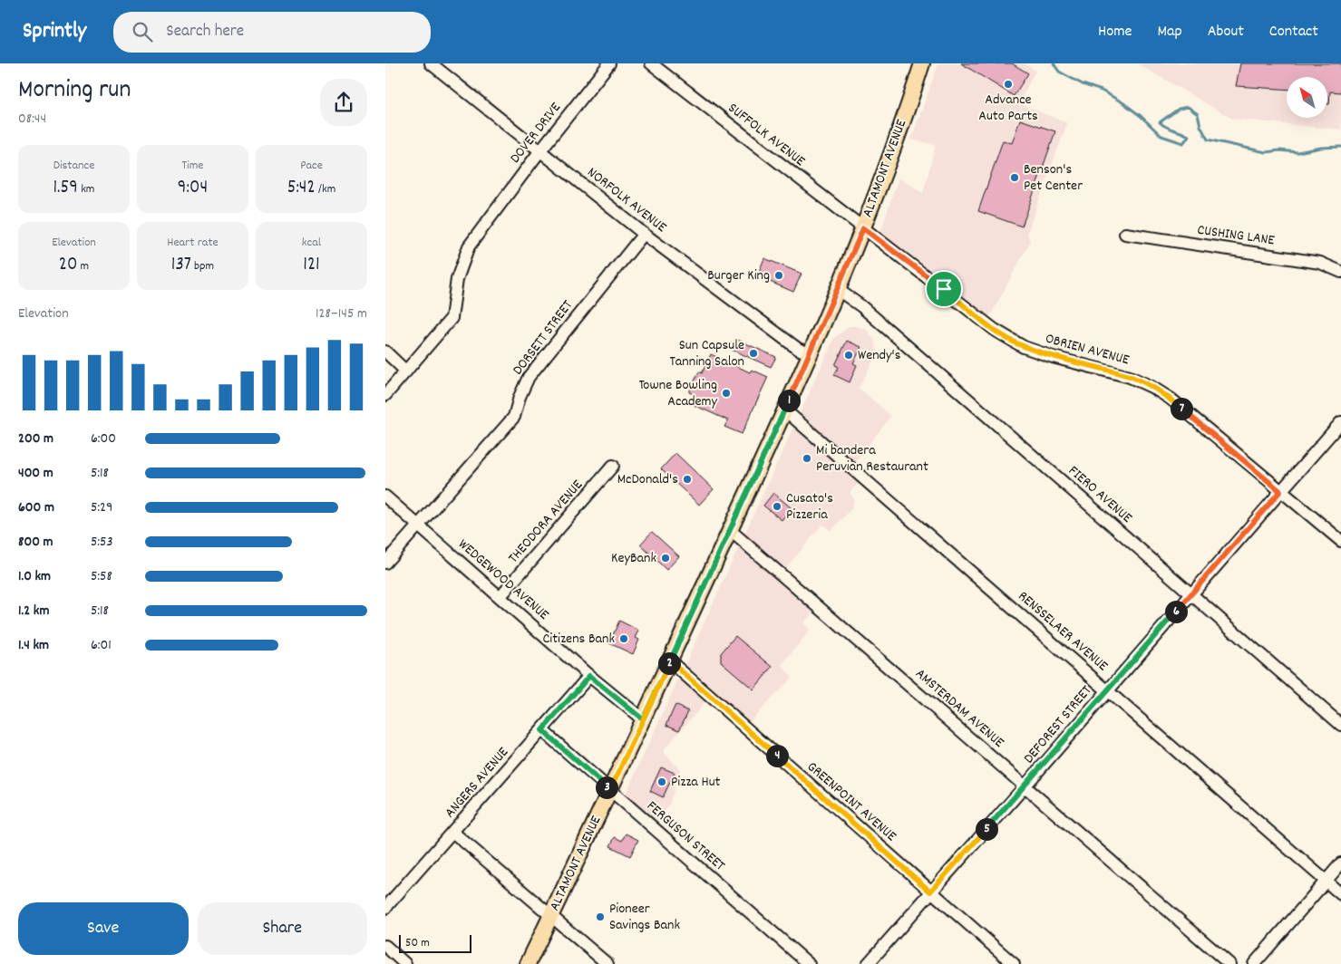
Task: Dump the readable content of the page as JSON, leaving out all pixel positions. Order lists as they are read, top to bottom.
{
  "streets": {
    "main road": ["ALTAMONT AVENUE"],
    "street": [
      "DOVER DRIVE",
      "SUFFOLK AVENUE",
      "NORFOLK AVENUE",
      "CUSHING LANE",
      "DORSETT STREET",
      "OBRIEN AVENUE",
      "FIERO AVENUE",
      "THEODORA AVENUE",
      "WEDGEWOOD AVENUE",
      "RENSSELAER AVENUE",
      "AMSTERDAM AVENUE",
      "DEFOREST STREET",
      "ANGERS AVENUE",
      "GREENPOINT AVENUE",
      "FERGUSON STREET"
    ]
  },
  "crossings": [
    ["DOVER DRIVE", "NORFOLK AVENUE"],
    ["SUFFOLK AVENUE", "ALTAMONT AVENUE"],
    ["SUFFOLK AVENUE", "OBRIEN AVENUE"],
    ["ALTAMONT AVENUE", "NORFOLK AVENUE"],
    ["ALTAMONT AVENUE", "OBRIEN AVENUE"],
    ["ALTAMONT AVENUE", "FIERO AVENUE"],
    ["ALTAMONT AVENUE", "WEDGEWOOD AVENUE"],
    ["ALTAMONT AVENUE", "RENSSELAER AVENUE"],
    ["ALTAMONT AVENUE", "AMSTERDAM AVENUE"],
    ["ALTAMONT AVENUE", "GREENPOINT AVENUE"],
    ["ALTAMONT AVENUE", "FERGUSON STREET"],
    ["NORFOLK AVENUE", "DORSETT STREET"],
    ["DORSETT STREET", "WEDGEWOOD AVENUE"],
    ["OBRIEN AVENUE", "DEFOREST STREET"],
    ["FIERO AVENUE", "DEFOREST STREET"],
    ["THEODORA AVENUE", "WEDGEWOOD AVENUE"],
    ["WEDGEWOOD AVENUE", "ANGERS AVENUE"],
    ["RENSSELAER AVENUE", "DEFOREST STREET"],
    ["AMSTERDAM AVENUE", "DEFOREST STREET"],
    ["DEFOREST STREET", "GREENPOINT AVENUE"],
    ["ANGERS AVENUE", "FERGUSON STREET"]
  ],
  "places": [
    "Advance Auto Parts",
    "Benson's Pet Center",
    "Burger King",
    "Sun Capsule Tanning Salon",
    "Wendy's",
    "Towne Bowling Academy",
    "Mi bandera Peruvian Restaurant",
    "McDonald's",
    "Cusato's Pizzeria",
    "KeyBank",
    "Citizens Bank",
    "Pizza Hut",
    "Pioneer Savings Bank"
  ],
  "scale_bar": "50 m",
  "north": "top left",
  "page": {
    "header": "Sprintly",
    "search": "Search here",
    "nav": [
      "Home",
      "Map",
      "About",
      "Contact"
    ],
    "heading": ["Morning run", "08:44"],
    "stats": [
      ["Distance", "1.59 km"],
      ["Time", "9:04"],
      ["Pace", "5:42 /km"],
      ["Elevation", "20 m"],
      ["Heart rate", "137 bpm"],
      ["kcal", "121"]
    ],
    "chart": ["Elevation", "128–145 m"],
    "pins": [
      "1",
      "7",
      "6",
      "2",
      "4",
      "3",
      "5"
    ],
    "list": [
      {
        "name": "200 m",
        "note": "6:00"
      },
      {
        "name": "400 m",
        "note": "5:18"
      },
      {
        "name": "600 m",
        "note": "5:29"
      },
      {
        "name": "800 m",
        "note": "5:53"
      },
      {
        "name": "1.0 km",
        "note": "5:58"
      },
      {
        "name": "1.2 km",
        "note": "5:18"
      },
      {
        "name": "1.4 km",
        "note": "6:01"
      }
    ],
    "buttons": ["Save", "Share"],
    "scale": "50 m"
  }
}
